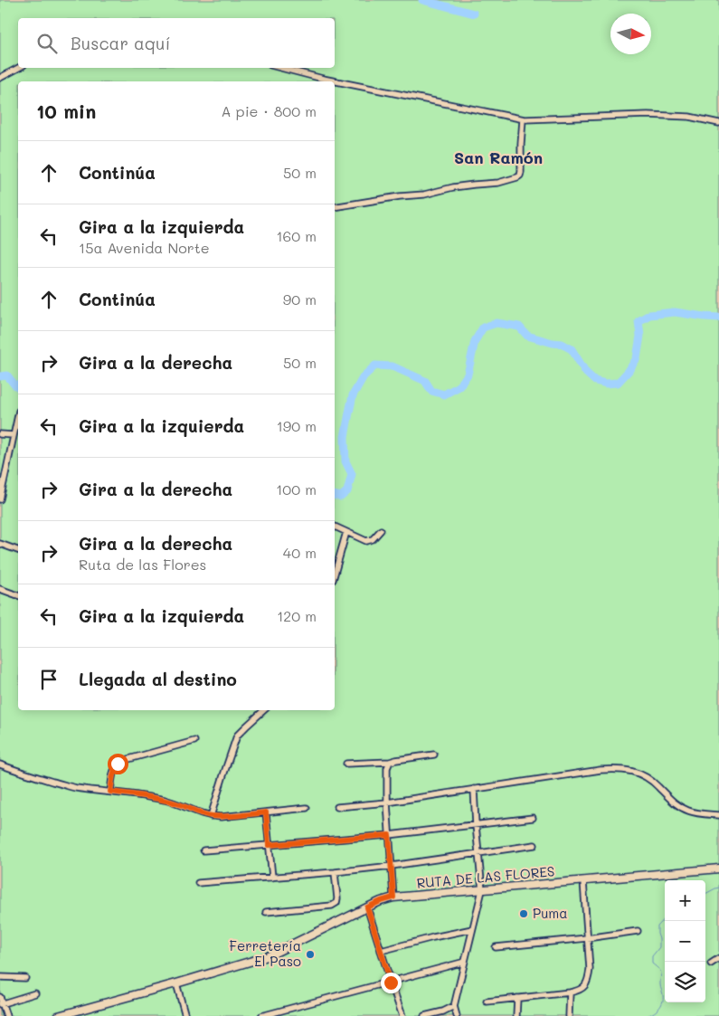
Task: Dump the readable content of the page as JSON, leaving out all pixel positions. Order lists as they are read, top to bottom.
{
  "streets": {
    "main road": ["RUTA DE LAS FLORES"]
  },
  "districts": ["San Ramón"],
  "places": ["Puma", "Ferretería El Paso"],
  "north": "right",
  "page": {
    "search": "Buscar aquí",
    "heading": ["10 min", "A pie · 800 m"],
    "list": [
      ["Continúa", "50 m"],
      ["Gira a la izquierda", "15a Avenida Norte", "160 m"],
      ["Continúa", "90 m"],
      ["Gira a la derecha", "50 m"],
      ["Gira a la izquierda", "190 m"],
      ["Gira a la derecha", "100 m"],
      ["Gira a la derecha", "Ruta de las Flores", "40 m"],
      ["Gira a la izquierda", "120 m"],
      "Llegada al destino"
    ],
    "map_buttons": ["+", "−"]
  }
}
